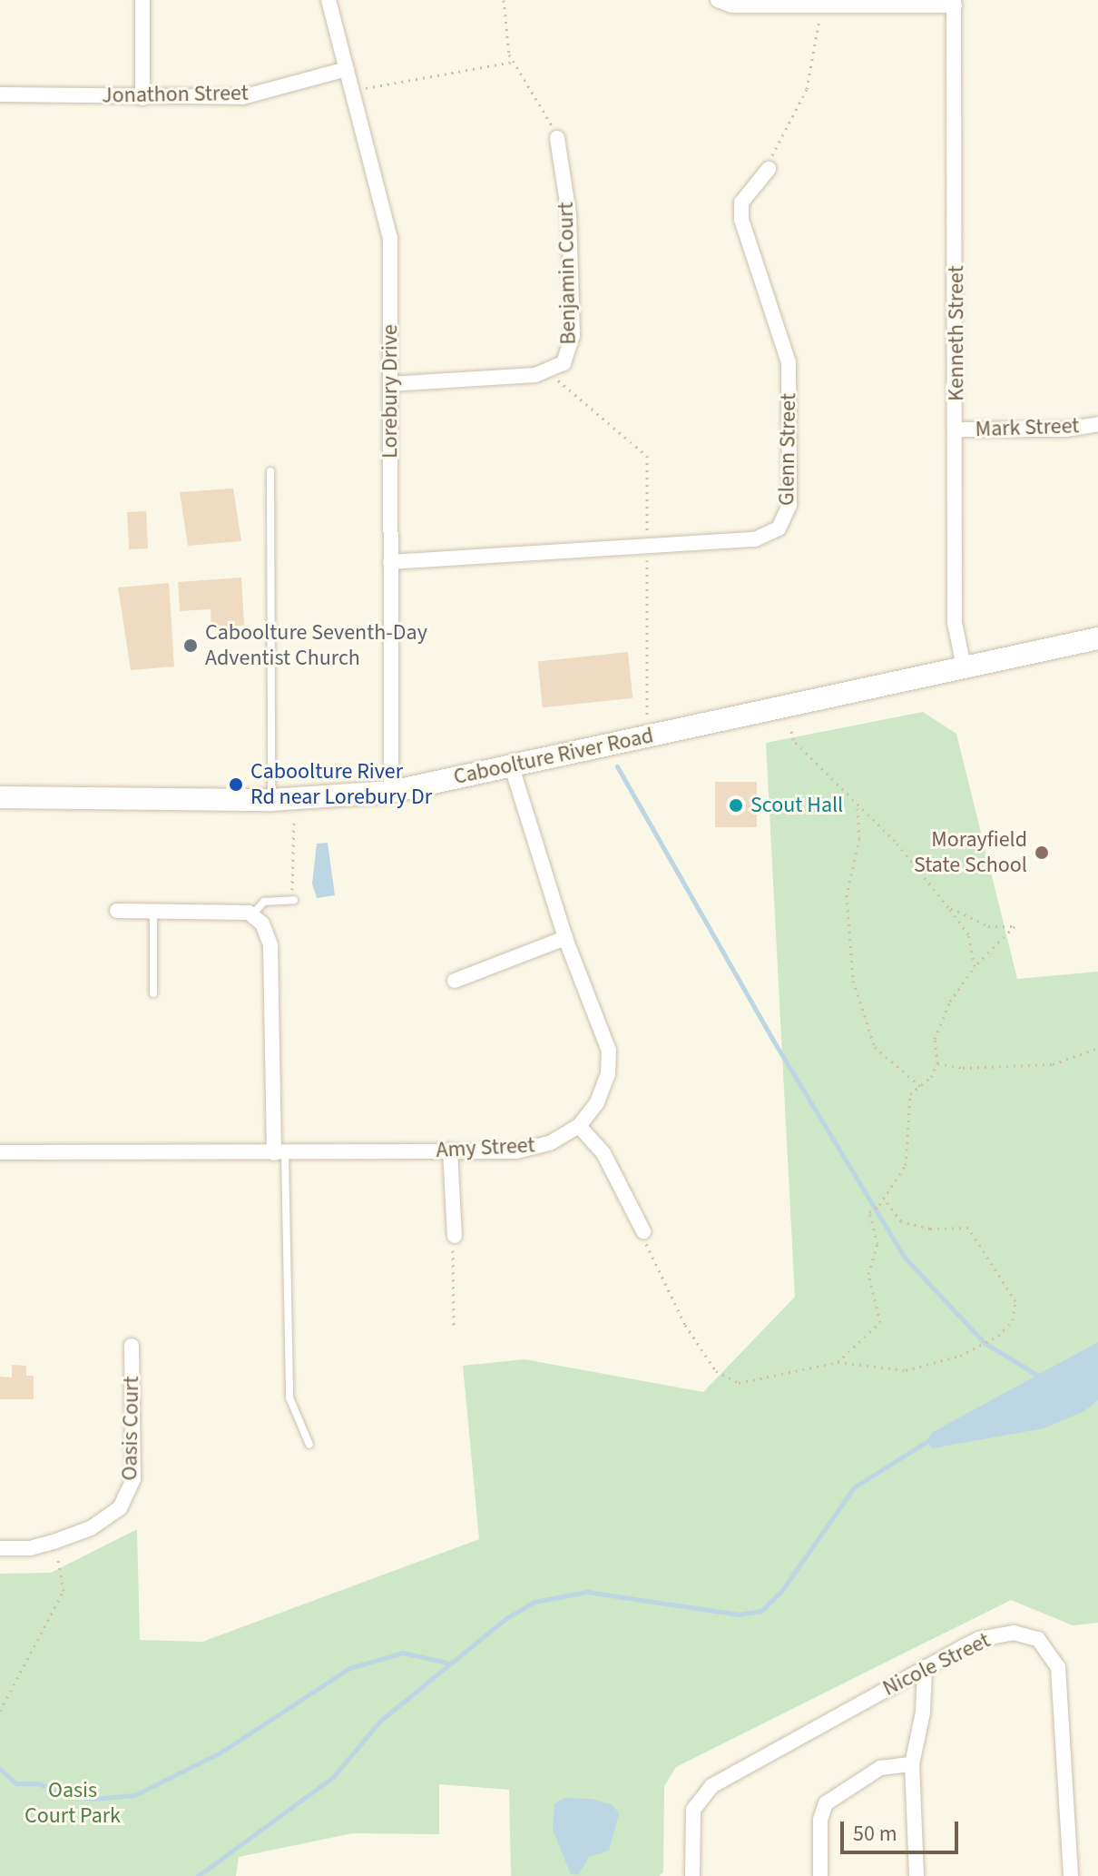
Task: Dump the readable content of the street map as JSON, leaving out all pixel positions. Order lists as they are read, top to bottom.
{
  "streets": {
    "main road": ["Caboolture River Road"],
    "street": [
      "Jonathon Street",
      "Benjamin Court",
      "Kenneth Street",
      "Lorebury Drive",
      "Mark Street",
      "Glenn Street",
      "Amy Street",
      "Oasis Court",
      "Nicole Street"
    ]
  },
  "crossings": [
    ["Jonathon Street", "Lorebury Drive"],
    ["Benjamin Court", "Lorebury Drive"],
    ["Kenneth Street", "Mark Street"],
    ["Kenneth Street", "Caboolture River Road"],
    ["Lorebury Drive", "Glenn Street"],
    ["Lorebury Drive", "Caboolture River Road"],
    ["Caboolture River Road", "Amy Street"]
  ],
  "parks": ["Oasis Court Park"],
  "places": [
    "Caboolture Seventh-Day Adventist Church",
    "Caboolture River Rd near Lorebury Dr",
    "Scout Hall",
    "Morayfield State School"
  ],
  "scale_bar": "50 m"
}
